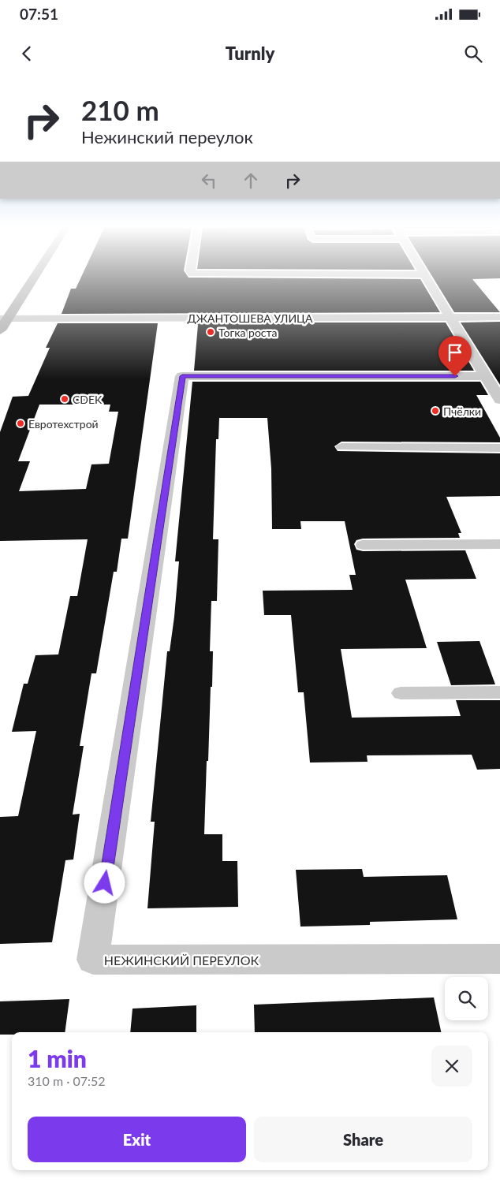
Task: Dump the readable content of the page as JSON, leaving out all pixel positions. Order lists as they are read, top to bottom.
{
  "streets": {
    "street": ["ДЖАНТОШЕВА УЛИЦА", "НЕЖИНСКИЙ ПЕРЕУЛОК"]
  },
  "places": [
    "Тогка роста",
    "CDEK",
    "Пчёлки",
    "Евротехстрой"
  ],
  "page": {
    "status": "07:51",
    "header": "Turnly",
    "turn": ["210 m", "Нежинский переулок"],
    "heading": ["1 min", "310 m · 07:52"],
    "buttons": ["Exit", "Share"]
  }
}
